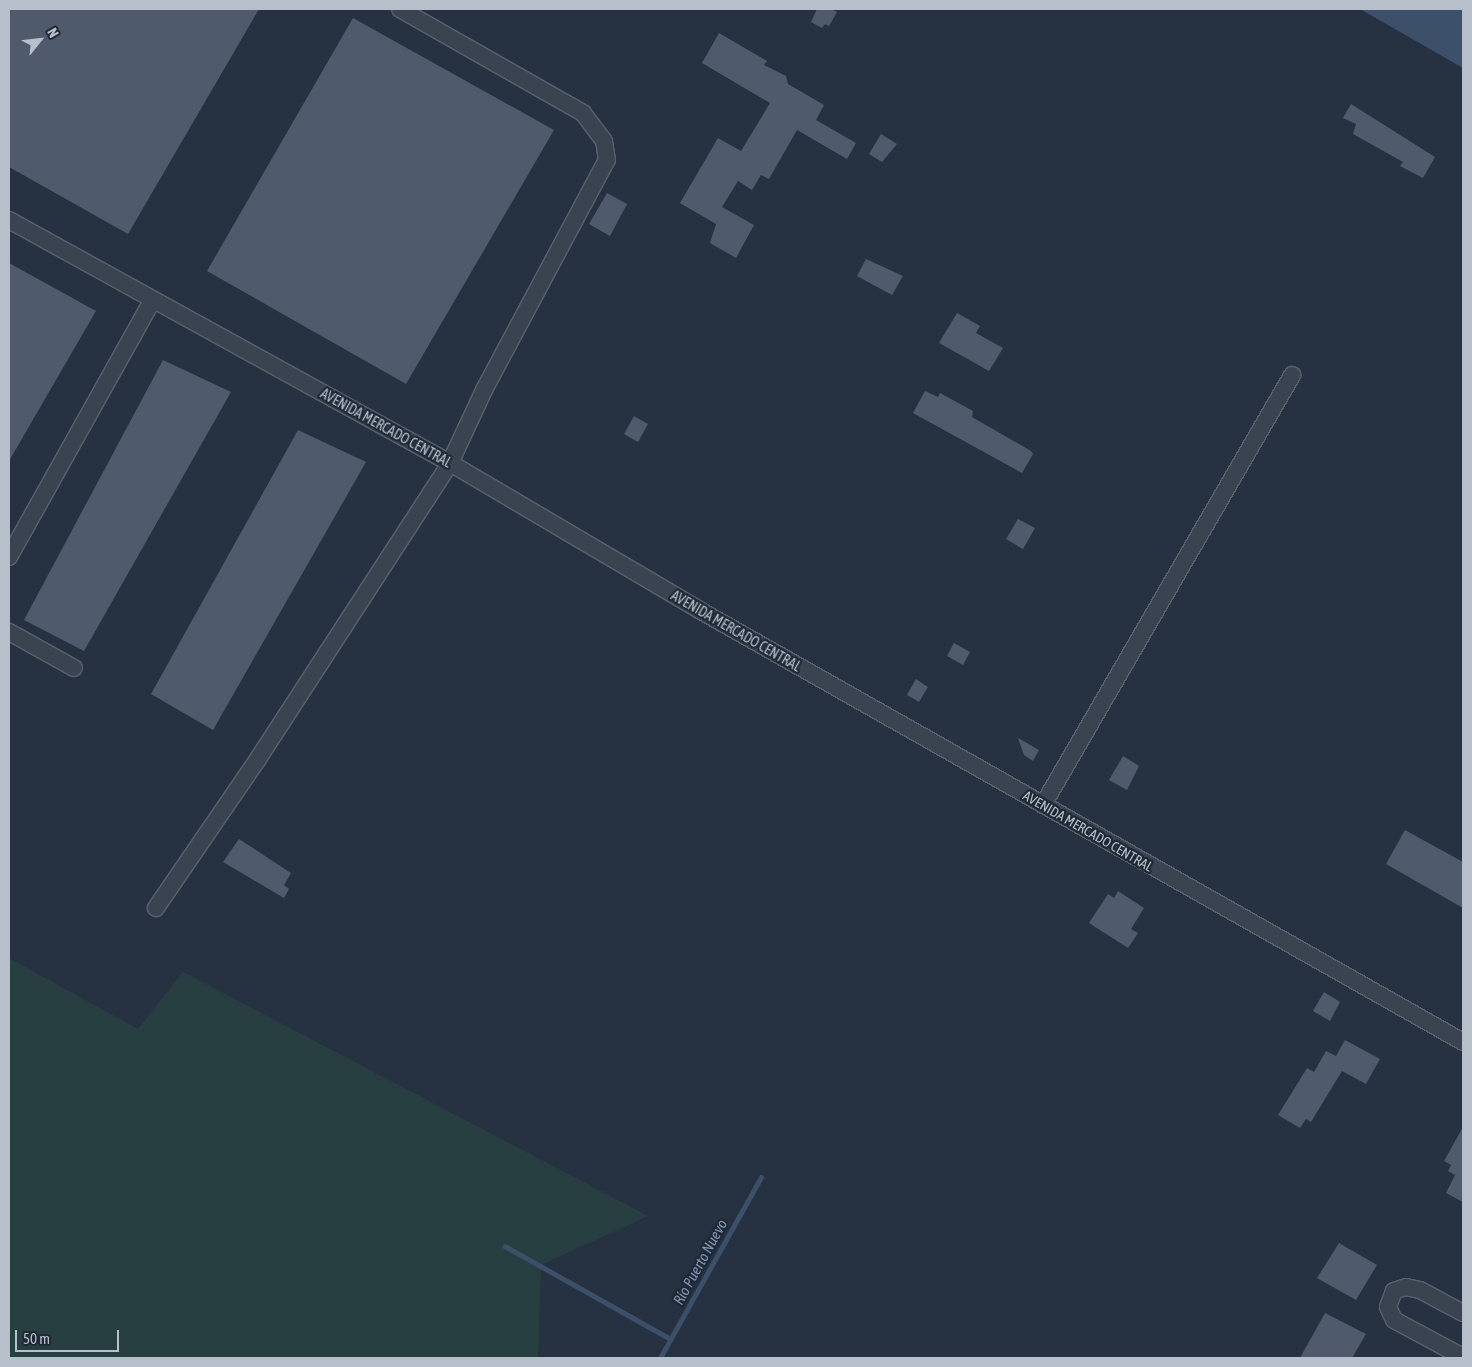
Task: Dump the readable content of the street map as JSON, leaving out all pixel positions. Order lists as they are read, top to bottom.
{
  "streets": {
    "street": ["AVENIDA MERCADO CENTRAL"]
  },
  "water": ["Río Puerto Nuevo"],
  "scale_bar": "50 m",
  "north": "top right"
}
